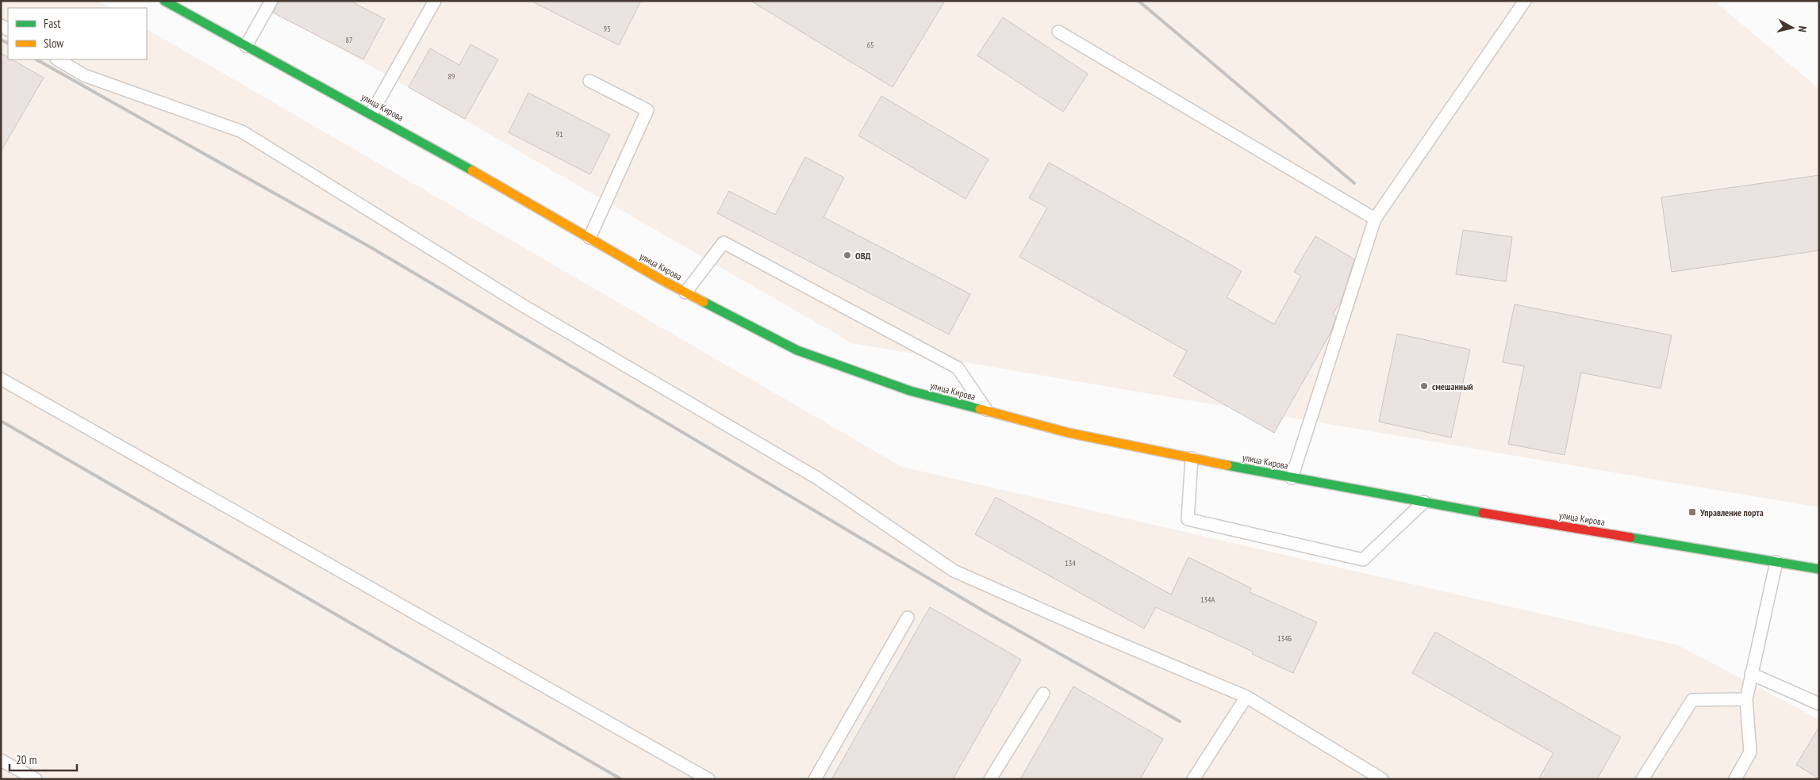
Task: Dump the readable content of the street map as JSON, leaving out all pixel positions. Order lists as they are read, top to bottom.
{
  "streets": {
    "main road": ["улица Кирова"]
  },
  "places": {
    "other": ["ОВД", "смешанный"],
    "transit": ["Управление порта"]
  },
  "house_numbers": [
    "93",
    "87",
    "65",
    "89",
    "91",
    "134",
    "134А",
    "134Б"
  ],
  "legend": ["Fast", "Slow"],
  "scale_bar": "20 m",
  "north": "right"
}
